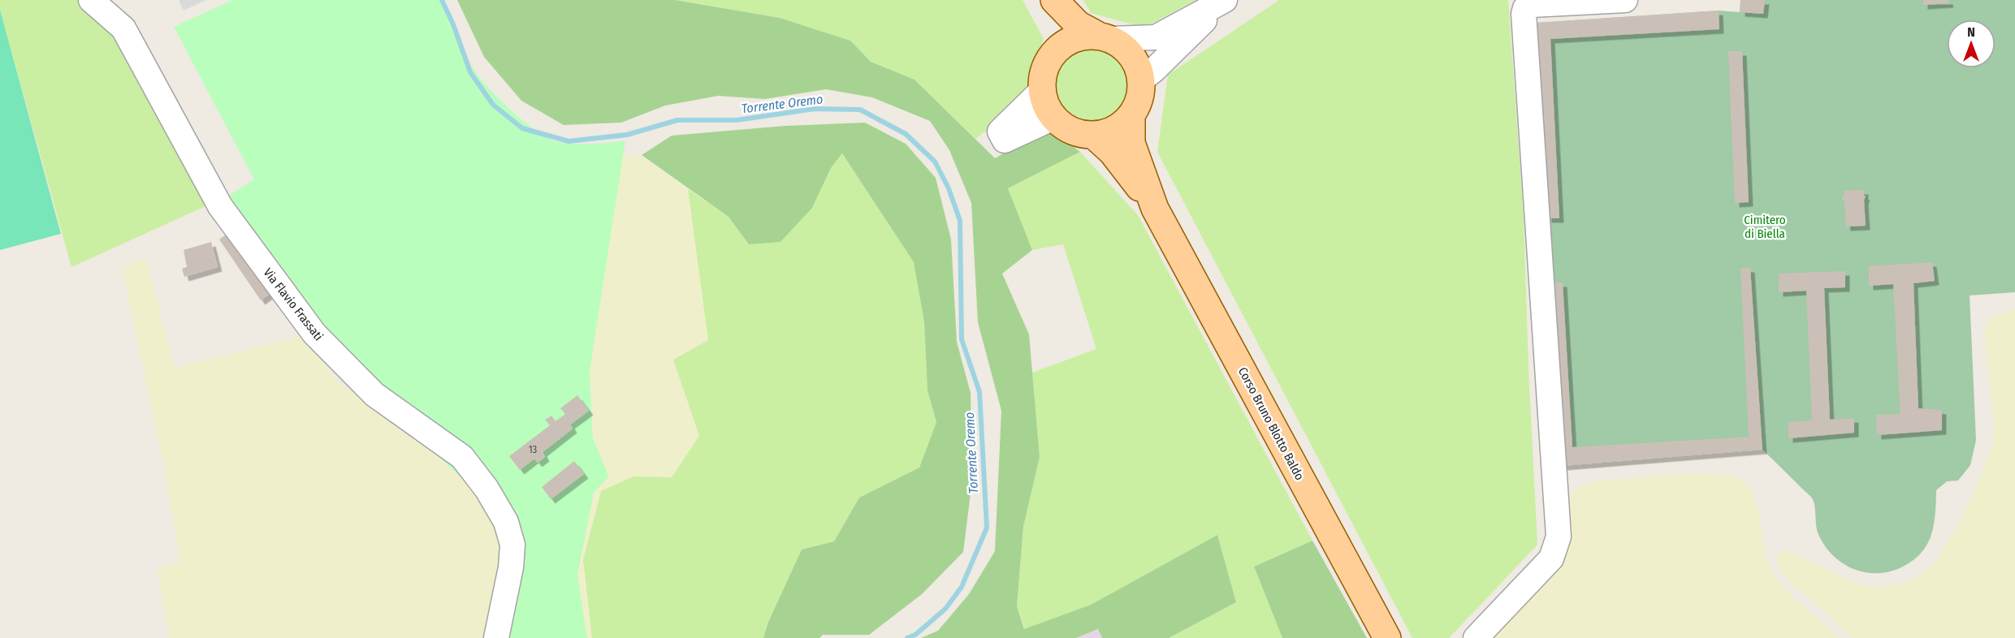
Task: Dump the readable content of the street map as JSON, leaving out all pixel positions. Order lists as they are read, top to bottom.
{
  "streets": {
    "main road": ["Corso Bruno Blotto Baldo"],
    "street": ["Via Flavio Frassati"]
  },
  "water": ["Torrente Oremo"],
  "parks": ["Cimitero di Biella"],
  "house_numbers": ["13"],
  "north": "top"
}
